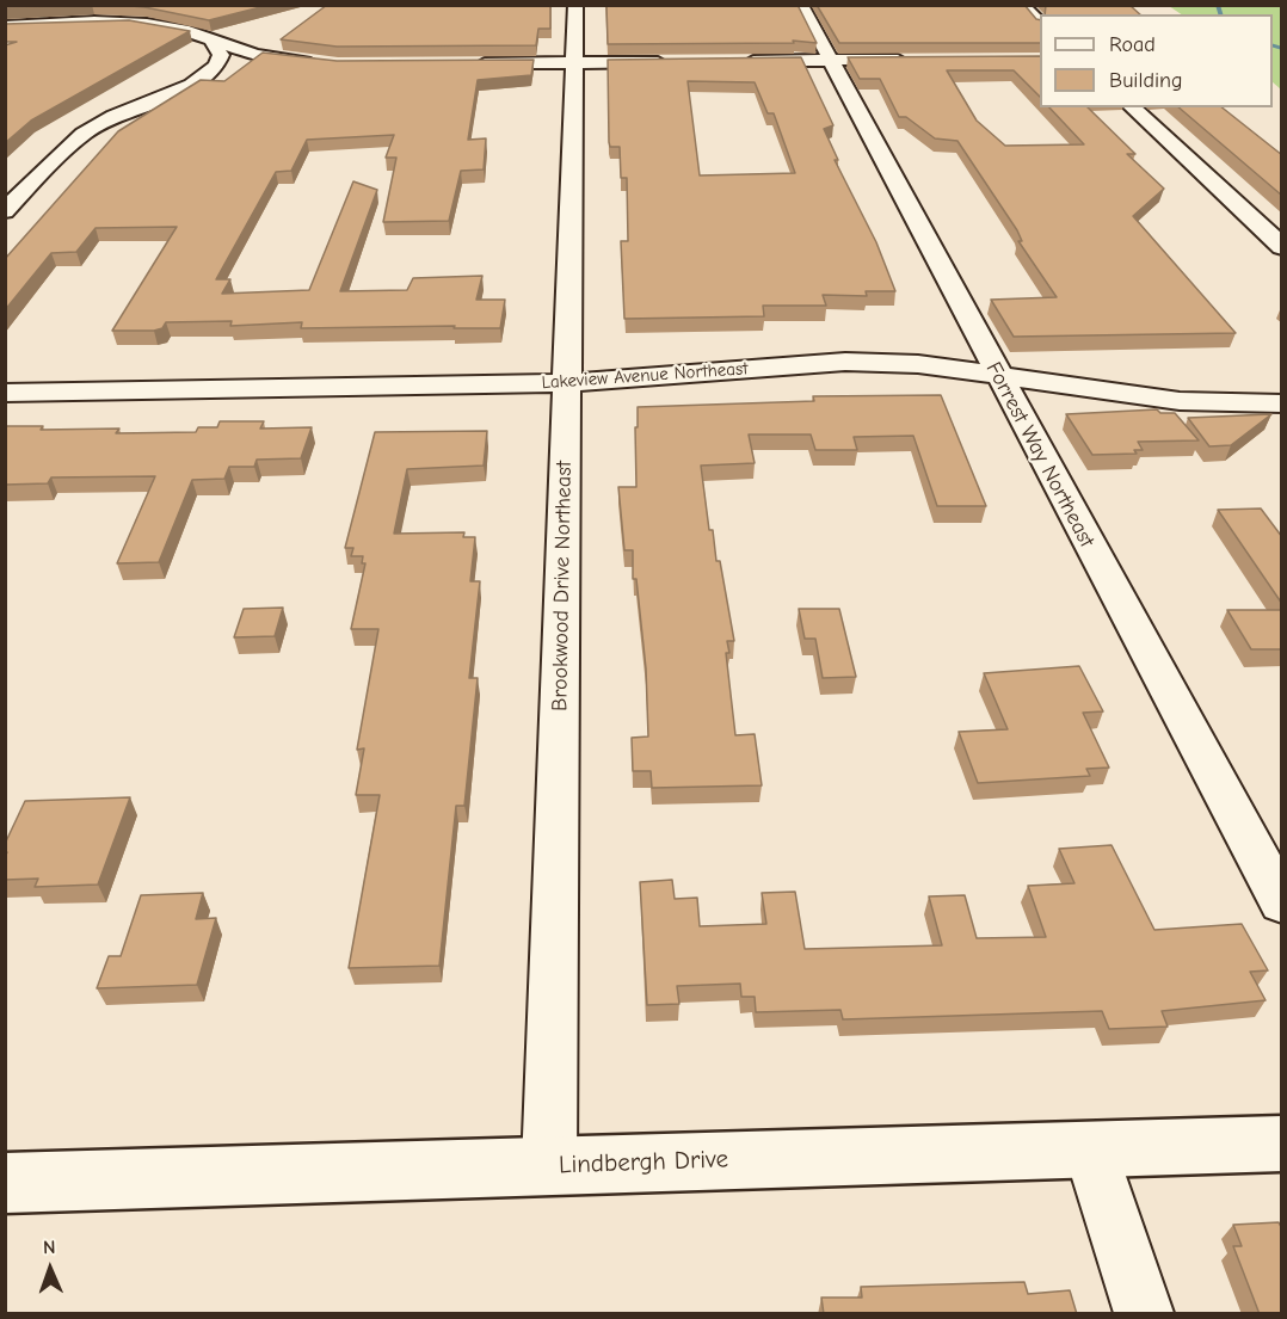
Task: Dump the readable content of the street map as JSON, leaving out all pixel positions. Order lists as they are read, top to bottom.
{
  "streets": {
    "main road": ["Lindbergh Drive"],
    "street": ["Lakeview Avenue Northeast", "Forrest Way Northeast", "Brookwood Drive Northeast"]
  },
  "crossings": [
    ["Lakeview Avenue Northeast", "Forrest Way Northeast"],
    ["Lakeview Avenue Northeast", "Brookwood Drive Northeast"],
    ["Brookwood Drive Northeast", "Lindbergh Drive"]
  ],
  "legend": ["Road", "Building"],
  "north": "top"
}
